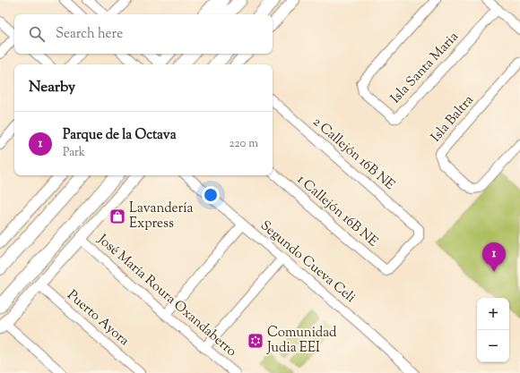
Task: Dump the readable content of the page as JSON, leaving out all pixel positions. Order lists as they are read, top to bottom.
{
  "streets": {
    "street": [
      "Isla Santa Maria",
      "Isla Baltra",
      "2 Callejón 16B NE",
      "1 Callejón 16B NE",
      "Segundo Cueva Celi",
      "José María Roura Oxandaberro",
      "Puerto Ayora"
    ]
  },
  "crossings": [
    ["2 Callejón 16B NE", "1 Callejón 16B NE"]
  ],
  "places": {
    "shop": ["Lavandería Express"],
    "synagogue": ["Comunidad Judia EEI"]
  },
  "page": {
    "search": "Search here",
    "heading": "Nearby",
    "list": [
      {
        "mark": "1",
        "name": "Parque de la Octava",
        "note": "Park",
        "value": "220 m"
      }
    ],
    "pins": "1",
    "map_buttons": ["+", "−"]
  }
}
